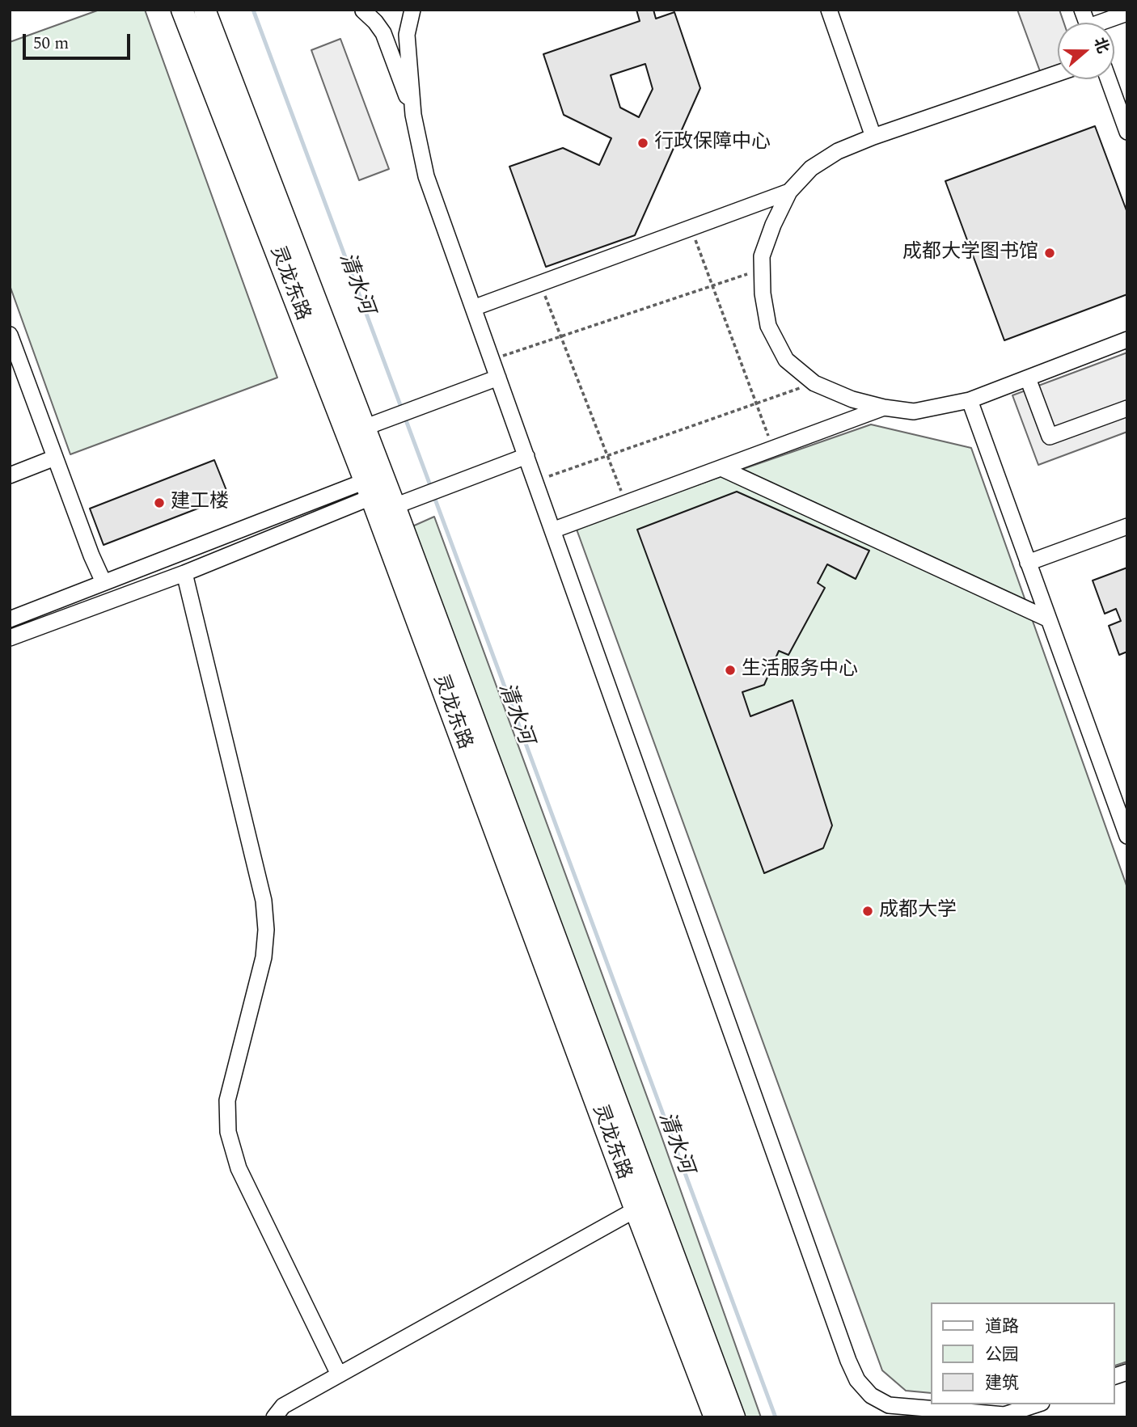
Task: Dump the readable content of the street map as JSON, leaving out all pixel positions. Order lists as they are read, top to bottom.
{
  "streets": {
    "main road": ["灵龙东路"]
  },
  "water": ["清水河"],
  "places": [
    "行政保障中心",
    "成都大学图书馆",
    "建工楼",
    "生活服务中心",
    "成都大学"
  ],
  "legend": ["道路", "公园", "建筑"],
  "scale_bar": "50 m",
  "north": "right"
}
